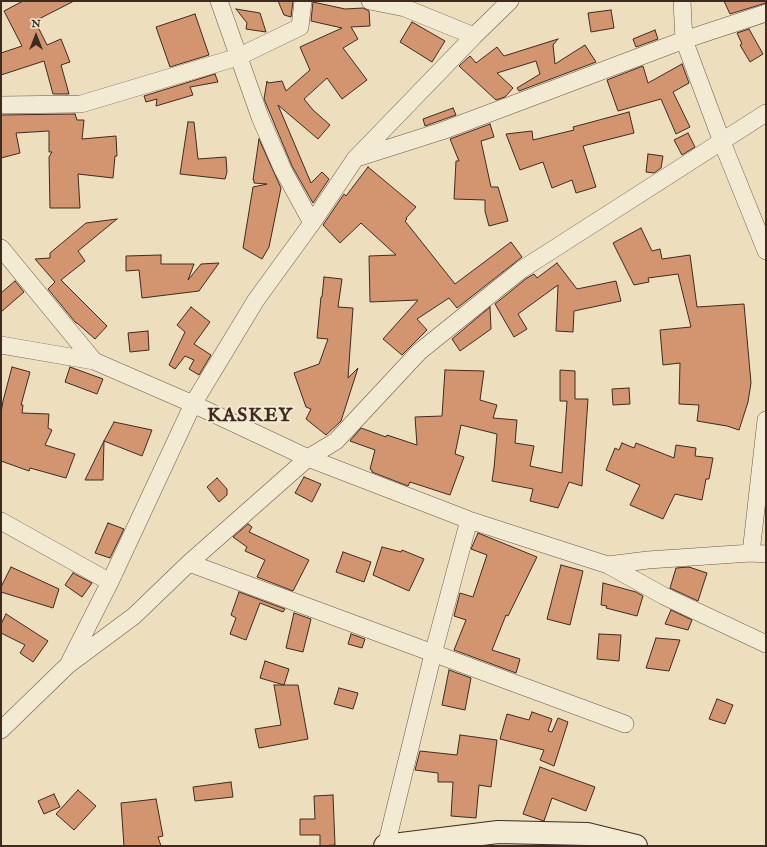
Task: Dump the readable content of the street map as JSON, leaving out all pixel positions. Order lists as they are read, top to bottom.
{
  "districts": ["KASKEY"],
  "north": "top"
}
